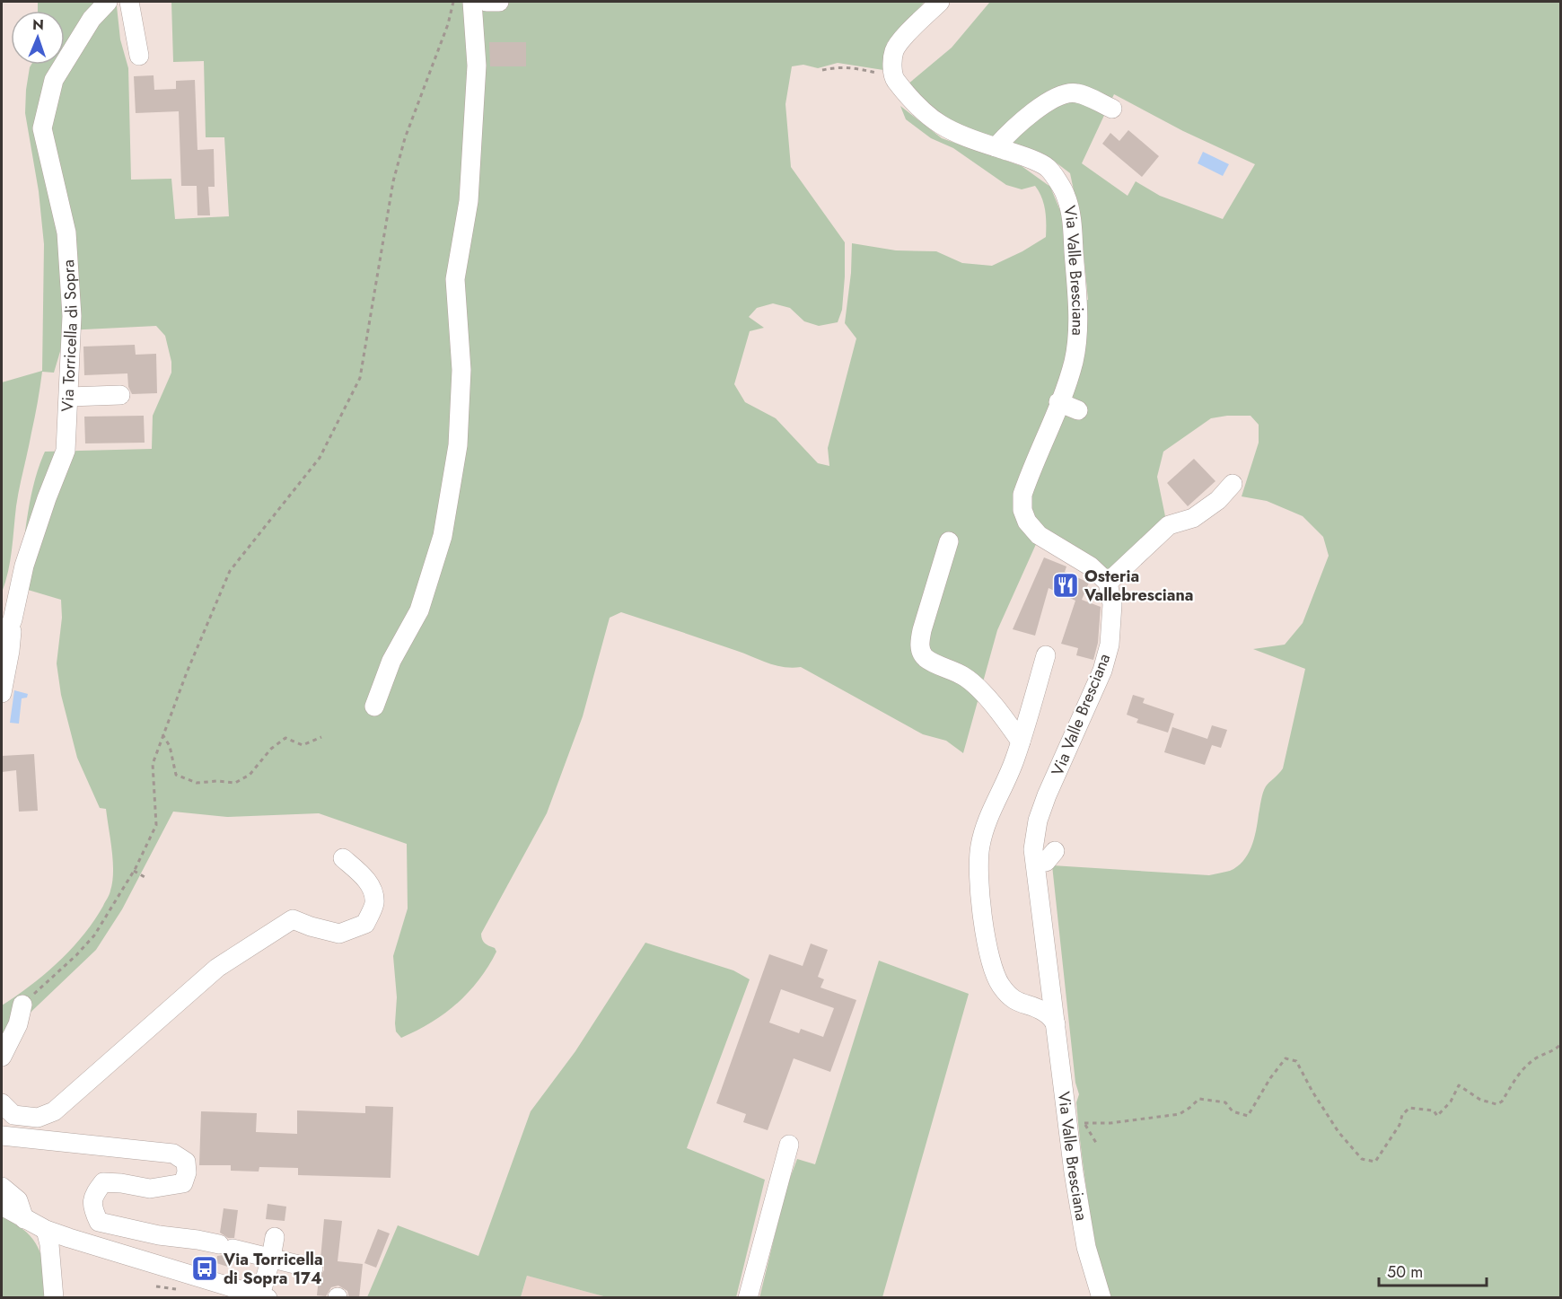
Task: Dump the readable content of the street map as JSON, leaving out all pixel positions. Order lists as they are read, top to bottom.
{
  "streets": {
    "street": ["Via Valle Bresciana", "Via Torricella di Sopra"]
  },
  "places": {
    "restaurant": ["Osteria Vallebresciana"],
    "bus stop": ["Via Torricella di Sopra 174"]
  },
  "scale_bar": "50 m",
  "north": "top"
}
